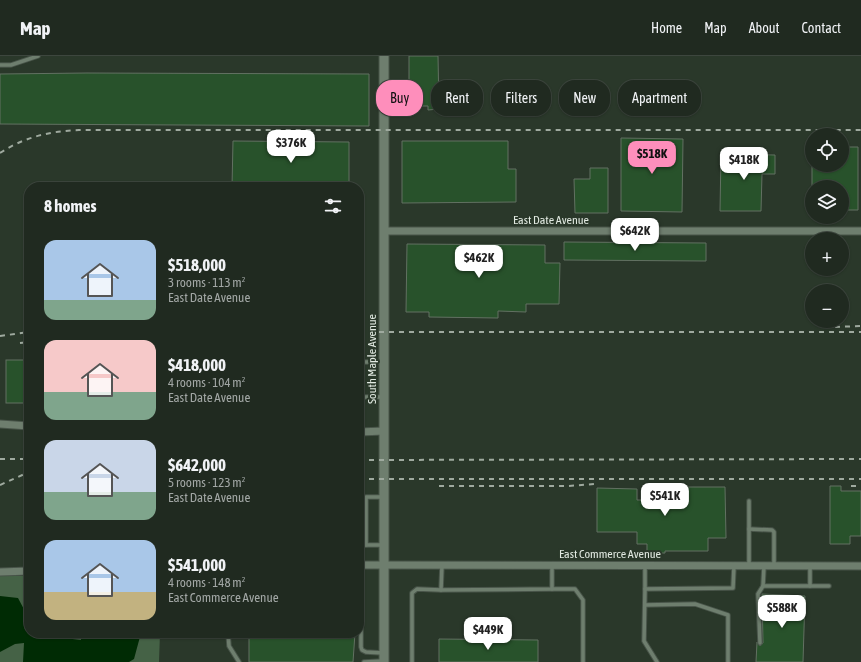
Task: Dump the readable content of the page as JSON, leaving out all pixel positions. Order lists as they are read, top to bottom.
{
  "streets": {
    "street": ["East Date Avenue", "South Maple Avenue", "East Commerce Avenue"]
  },
  "crossings": [
    ["East Date Avenue", "South Maple Avenue"],
    ["South Maple Avenue", "East Commerce Avenue"]
  ],
  "page": {
    "header": "Map",
    "nav": [
      "Home",
      "Map",
      "About",
      "Contact"
    ],
    "chip": [
      "Buy",
      "Rent",
      "Filters",
      "New",
      "Apartment"
    ],
    "map_buttons": ["+", "−"],
    "price": [
      "$376K",
      "$518K",
      "$418K",
      "$642K",
      "$462K",
      "$541K",
      "$588K",
      "$449K"
    ],
    "heading": "8 homes",
    "list": [
      {
        "name": "$518,000",
        "note": "3 rooms · 113 m² · East Date Avenue"
      },
      {
        "name": "$418,000",
        "note": "4 rooms · 104 m² · East Date Avenue"
      },
      {
        "name": "$642,000",
        "note": "5 rooms · 123 m² · East Date Avenue"
      },
      {
        "name": "$541,000",
        "note": "4 rooms · 148 m² · East Commerce Avenue"
      }
    ]
  }
}
